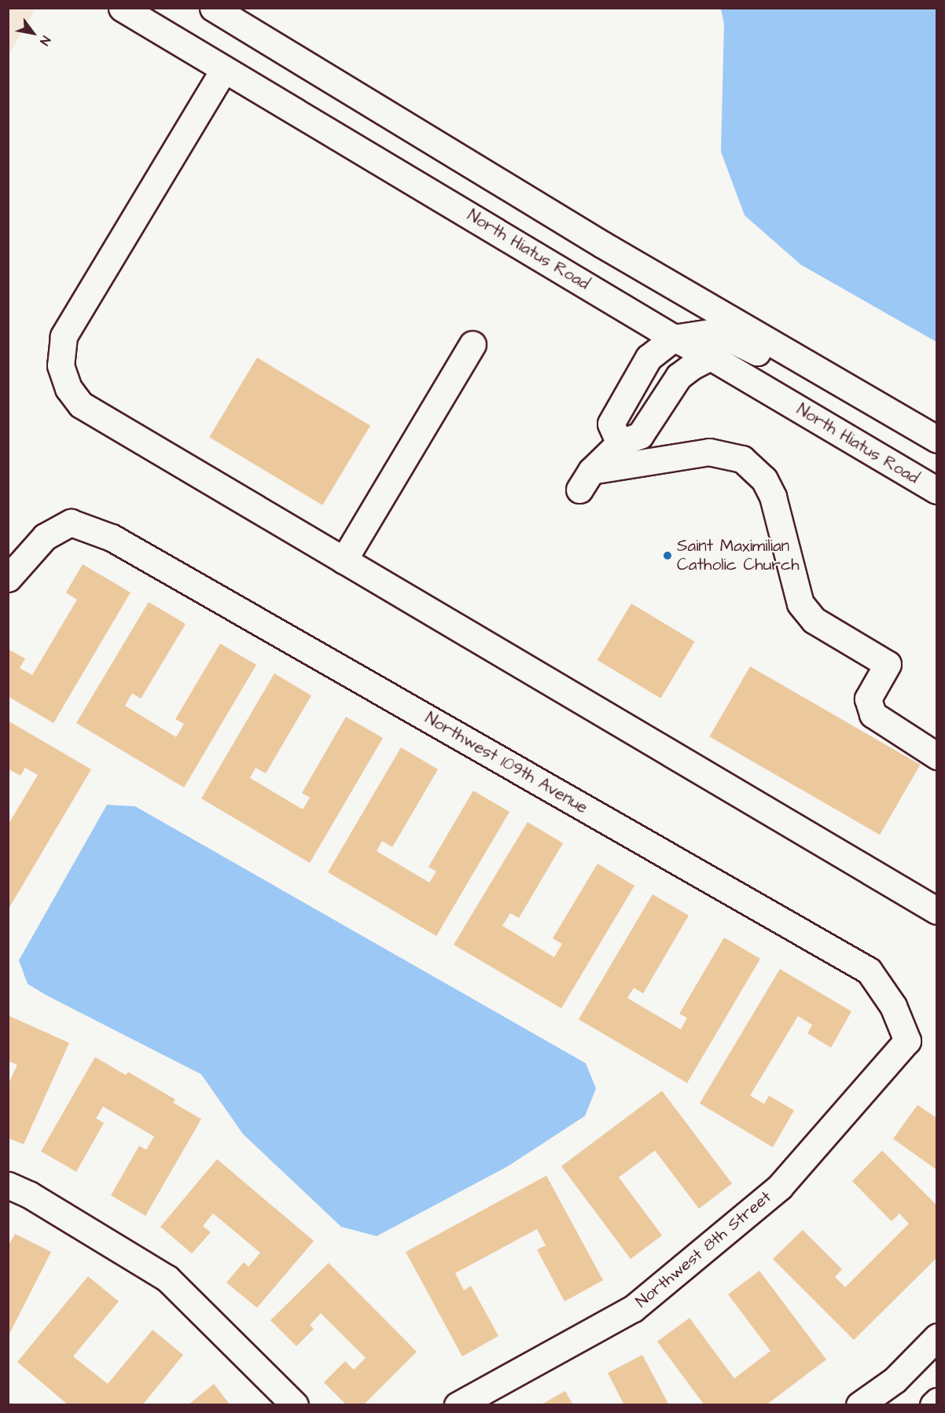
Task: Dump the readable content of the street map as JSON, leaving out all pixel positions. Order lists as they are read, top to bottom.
{
  "streets": {
    "street": ["North Hiatus Road", "Northwest 109th Avenue", "Northwest 8th Street"]
  },
  "crossings": [
    ["Northwest 109th Avenue", "Northwest 8th Street"]
  ],
  "places": ["Saint Maximilian Catholic Church"],
  "north": "bottom right"
}
